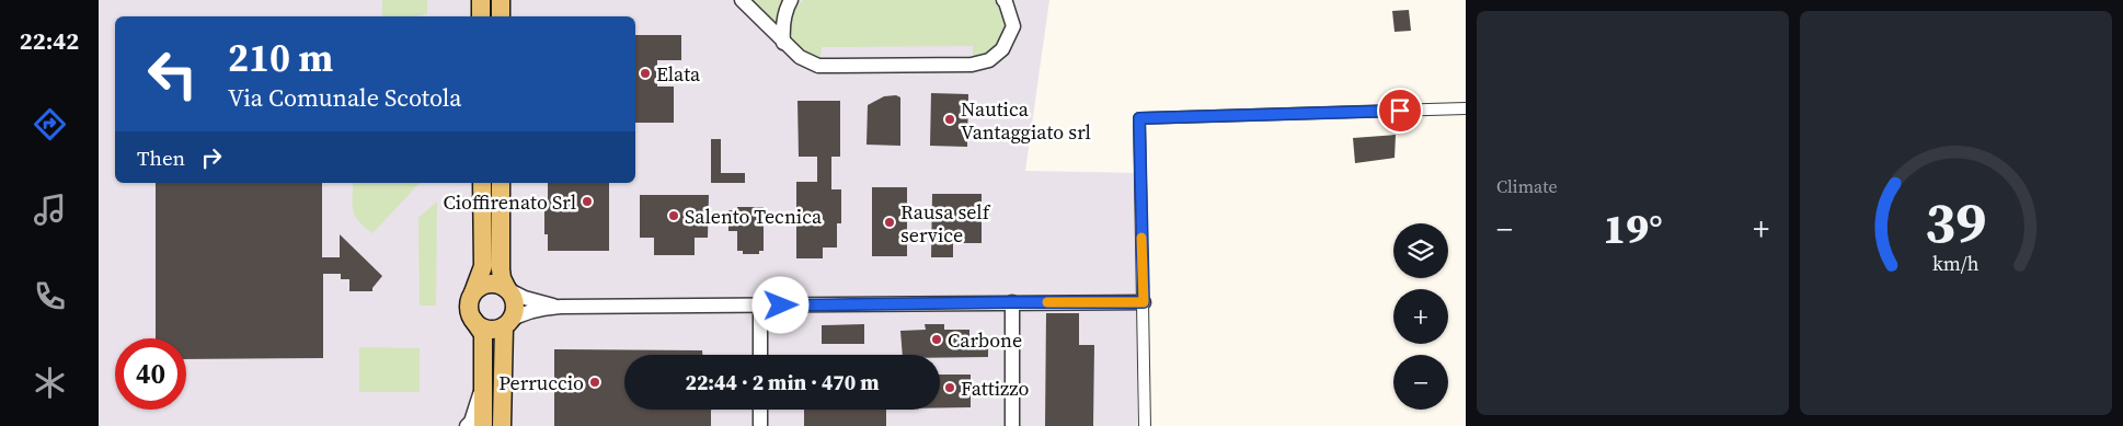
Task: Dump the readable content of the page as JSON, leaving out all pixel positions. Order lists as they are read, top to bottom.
{
  "places": [
    "Elata",
    "Nautica Vantaggiato srl",
    "Cioffirenato Srl",
    "Salento Tecnica",
    "Rausa self service",
    "Carbone",
    "Perruccio",
    "Fattizzo"
  ],
  "page": {
    "tabs": "22:42",
    "tile": "Climate",
    "turn": ["210 m", "Via Comunale Scotola"],
    "then": "Then",
    "heat": ["−", "19°", "+"],
    "map_buttons": ["+", "−"],
    "limit": "40",
    "trip": "22:44 · 2 min · 470 m",
    "gauge": ["39", "km/h"]
  }
}
